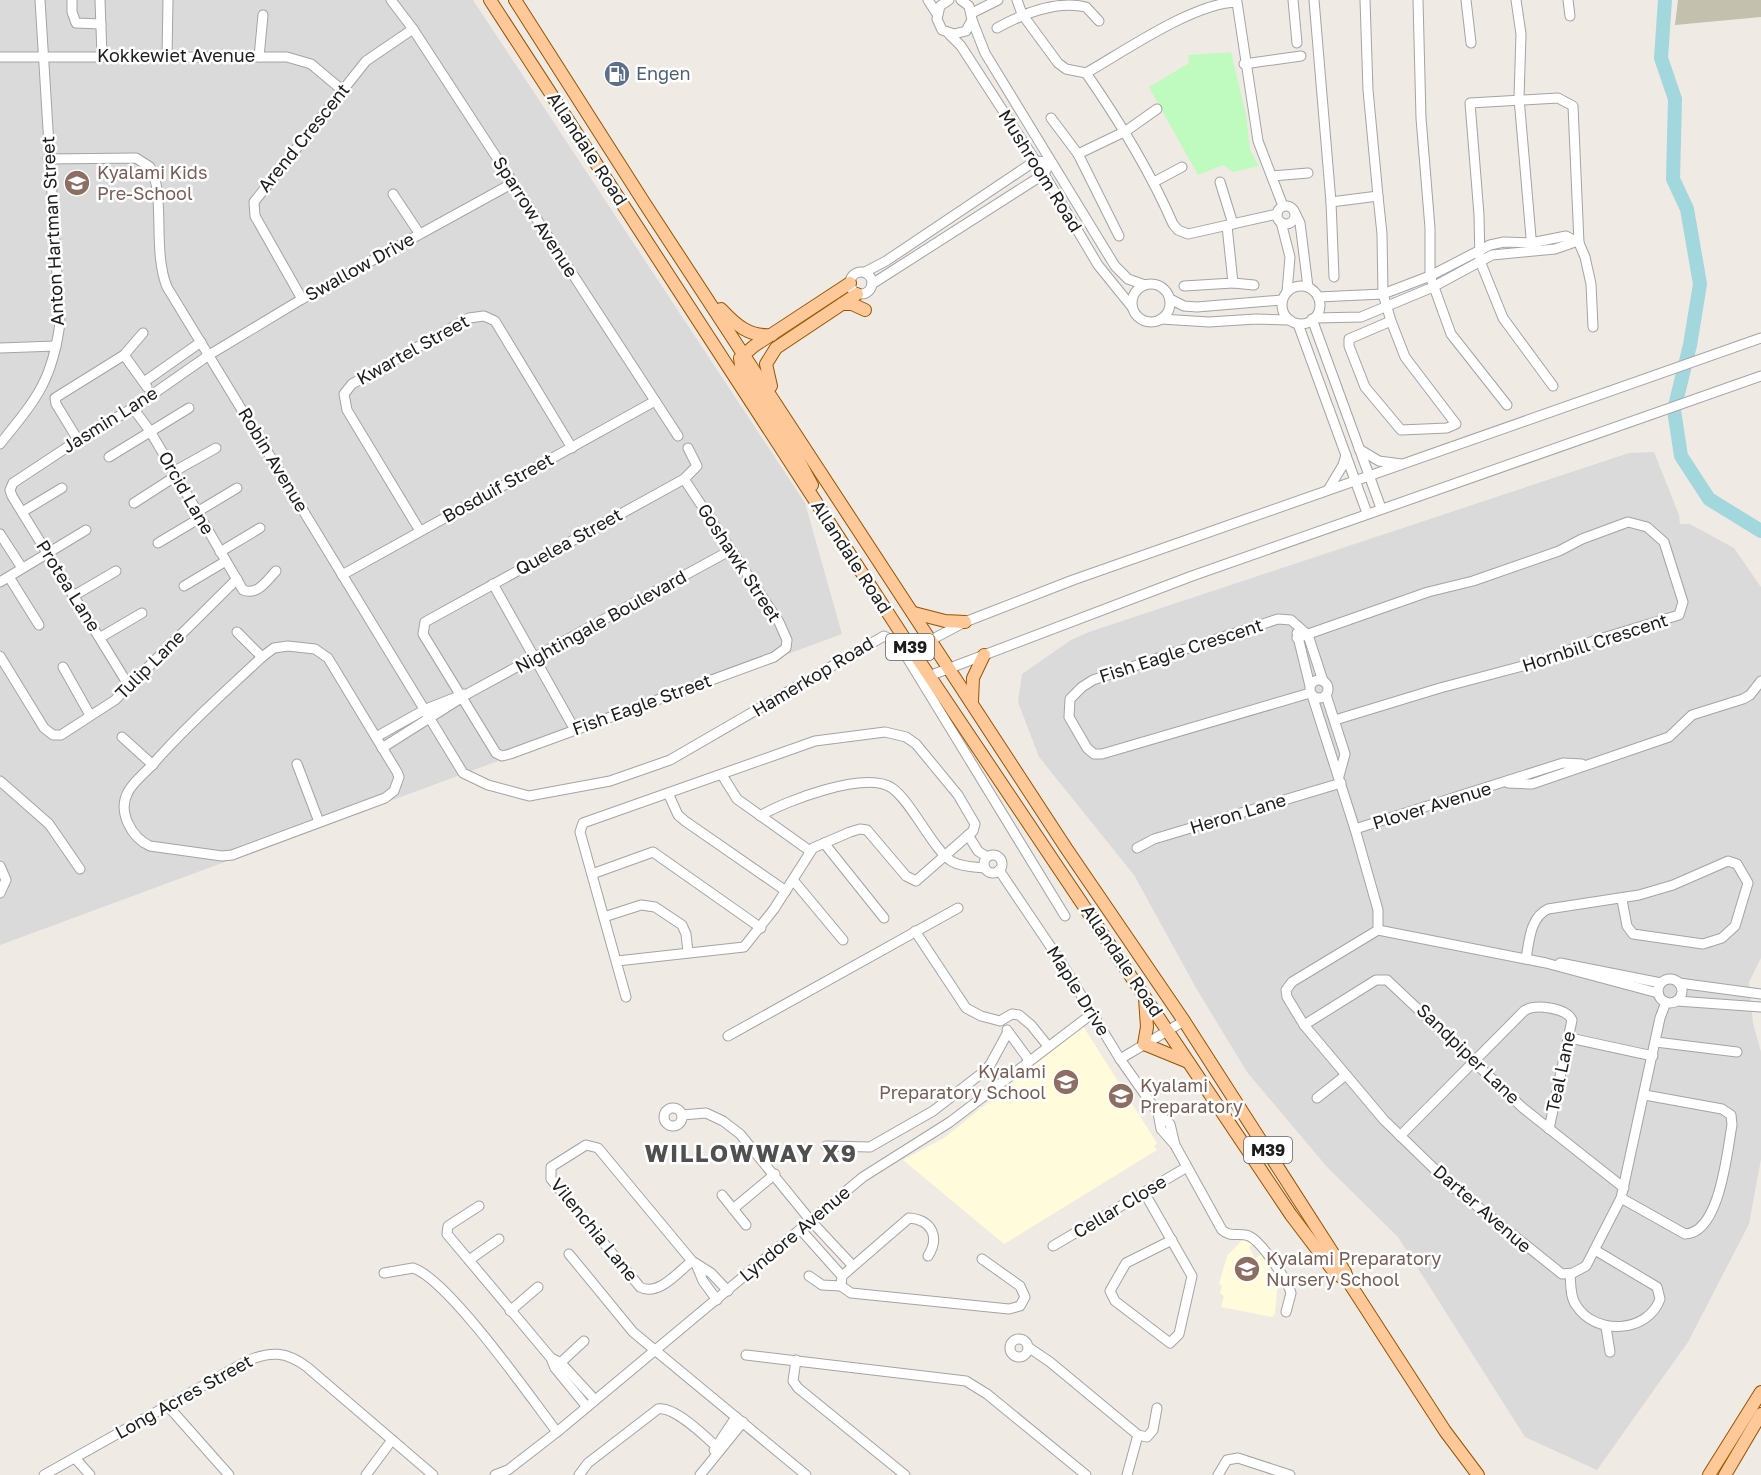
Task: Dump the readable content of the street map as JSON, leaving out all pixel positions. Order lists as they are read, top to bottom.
{
  "streets": {
    "main road": ["Allandale Road", "M39"],
    "street": [
      "Kokkewiet Avenue",
      "Arend Crescent",
      "Mushroom Road",
      "Sparrow Avenue",
      "Anton Hartman Street",
      "Swallow Drive",
      "Kwartel Street",
      "Jasmin Lane",
      "Robin Avenue",
      "Bosduif Street",
      "Orcid Lane",
      "Quelea Street",
      "Goshawk Street",
      "Protea Lane",
      "Nightingale Boulevard",
      "Hornbill Crescent",
      "Fish Eagle Crescent",
      "Tulip Lane",
      "Hamerkop Road",
      "Fish Eagle Street",
      "Plover Avenue",
      "Heron Lane",
      "Maple Drive",
      "Sandpiper Lane",
      "Teal Lane",
      "Cellar Close",
      "Darter Avenue",
      "Vilenchia Lane",
      "Lyndore Avenue",
      "Long Acres Street"
    ]
  },
  "crossings": [
    ["Kokkewiet Avenue", "Arend Crescent"],
    ["Kokkewiet Avenue", "Anton Hartman Street"],
    ["Arend Crescent", "Sparrow Avenue"],
    ["Arend Crescent", "Swallow Drive"],
    ["Sparrow Avenue", "Swallow Drive"],
    ["Sparrow Avenue", "Bosduif Street"],
    ["Anton Hartman Street", "Robin Avenue"],
    ["Swallow Drive", "Jasmin Lane"],
    ["Swallow Drive", "Robin Avenue"],
    ["Kwartel Street", "Bosduif Street"],
    ["Jasmin Lane", "Robin Avenue"],
    ["Jasmin Lane", "Orcid Lane"],
    ["Jasmin Lane", "Protea Lane"],
    ["Robin Avenue", "Bosduif Street"],
    ["Robin Avenue", "Nightingale Boulevard"],
    ["Robin Avenue", "Hamerkop Road"],
    ["Orcid Lane", "Tulip Lane"],
    ["Quelea Street", "Goshawk Street"],
    ["Quelea Street", "Nightingale Boulevard"],
    ["Quelea Street", "Fish Eagle Street"],
    ["Goshawk Street", "Nightingale Boulevard"],
    ["Goshawk Street", "Fish Eagle Street"],
    ["Protea Lane", "Tulip Lane"],
    ["Nightingale Boulevard", "Fish Eagle Street"],
    ["Hornbill Crescent", "Fish Eagle Crescent"],
    ["Maple Drive", "Cellar Close"],
    ["Maple Drive", "Lyndore Avenue"],
    ["Sandpiper Lane", "Teal Lane"],
    ["Sandpiper Lane", "Darter Avenue"],
    ["Vilenchia Lane", "Lyndore Avenue"]
  ],
  "districts": ["WILLOWWAY X9"],
  "places": {
    "fuel station": ["Engen"],
    "school or university": [
      "Kyalami Kids Pre-School",
      "Kyalami Preparatory School",
      "Kyalami Preparatory",
      "Kyalami Preparatory Nursery School"
    ]
  }
}
